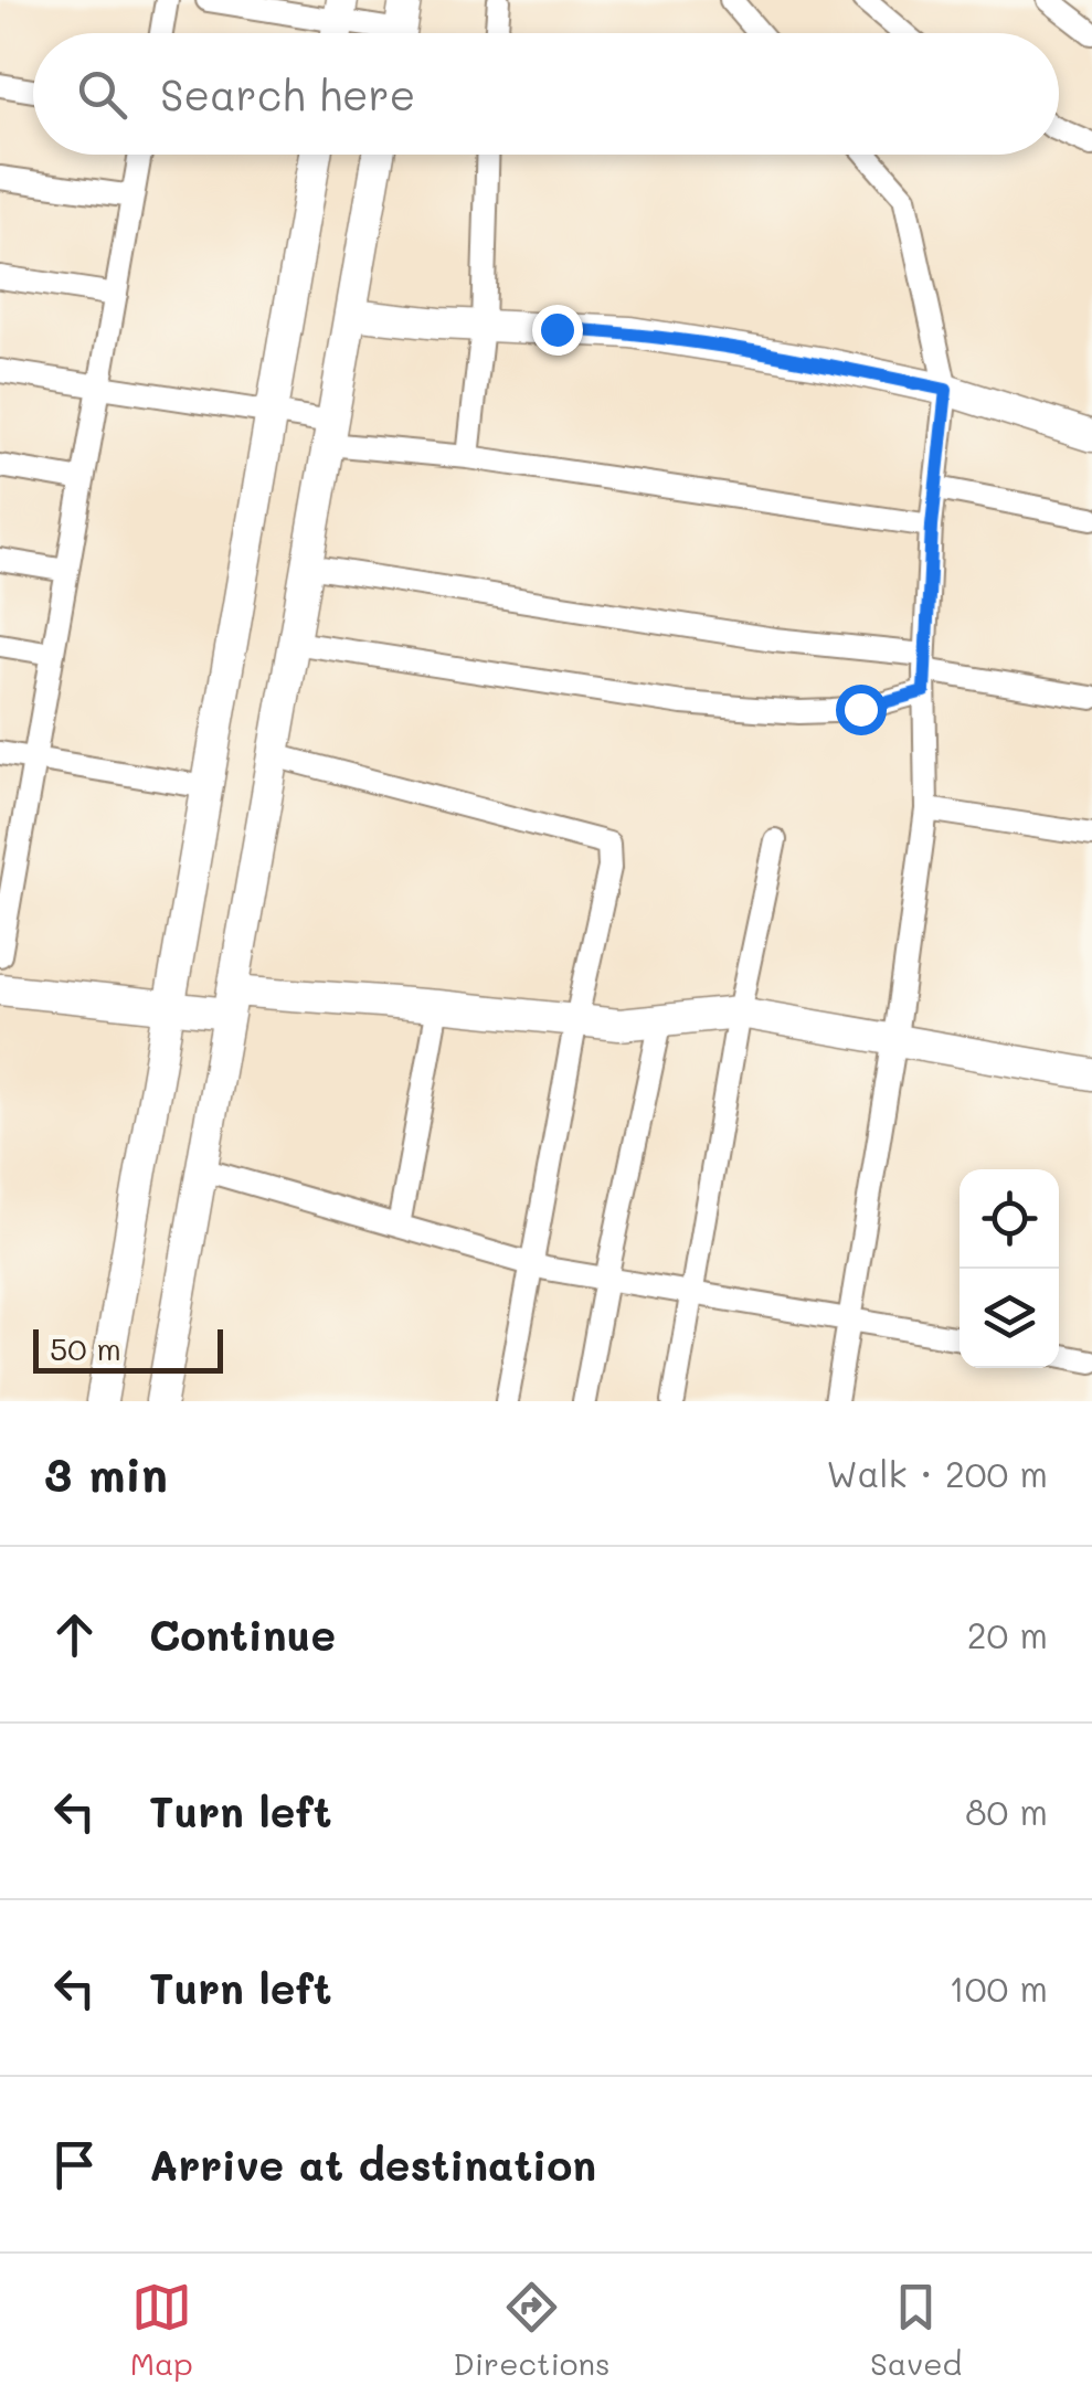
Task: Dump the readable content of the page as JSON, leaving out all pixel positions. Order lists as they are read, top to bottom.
{
  "scale_bar": "50 m",
  "page": {
    "search": "Search here",
    "scale": "50 m",
    "heading": ["3 min", "Walk · 200 m"],
    "list": [
      ["Continue", "20 m"],
      ["Turn left", "80 m"],
      ["Turn left", "100 m"],
      "Arrive at destination"
    ],
    "nav": ["Map", "Directions", "Saved"]
  }
}
